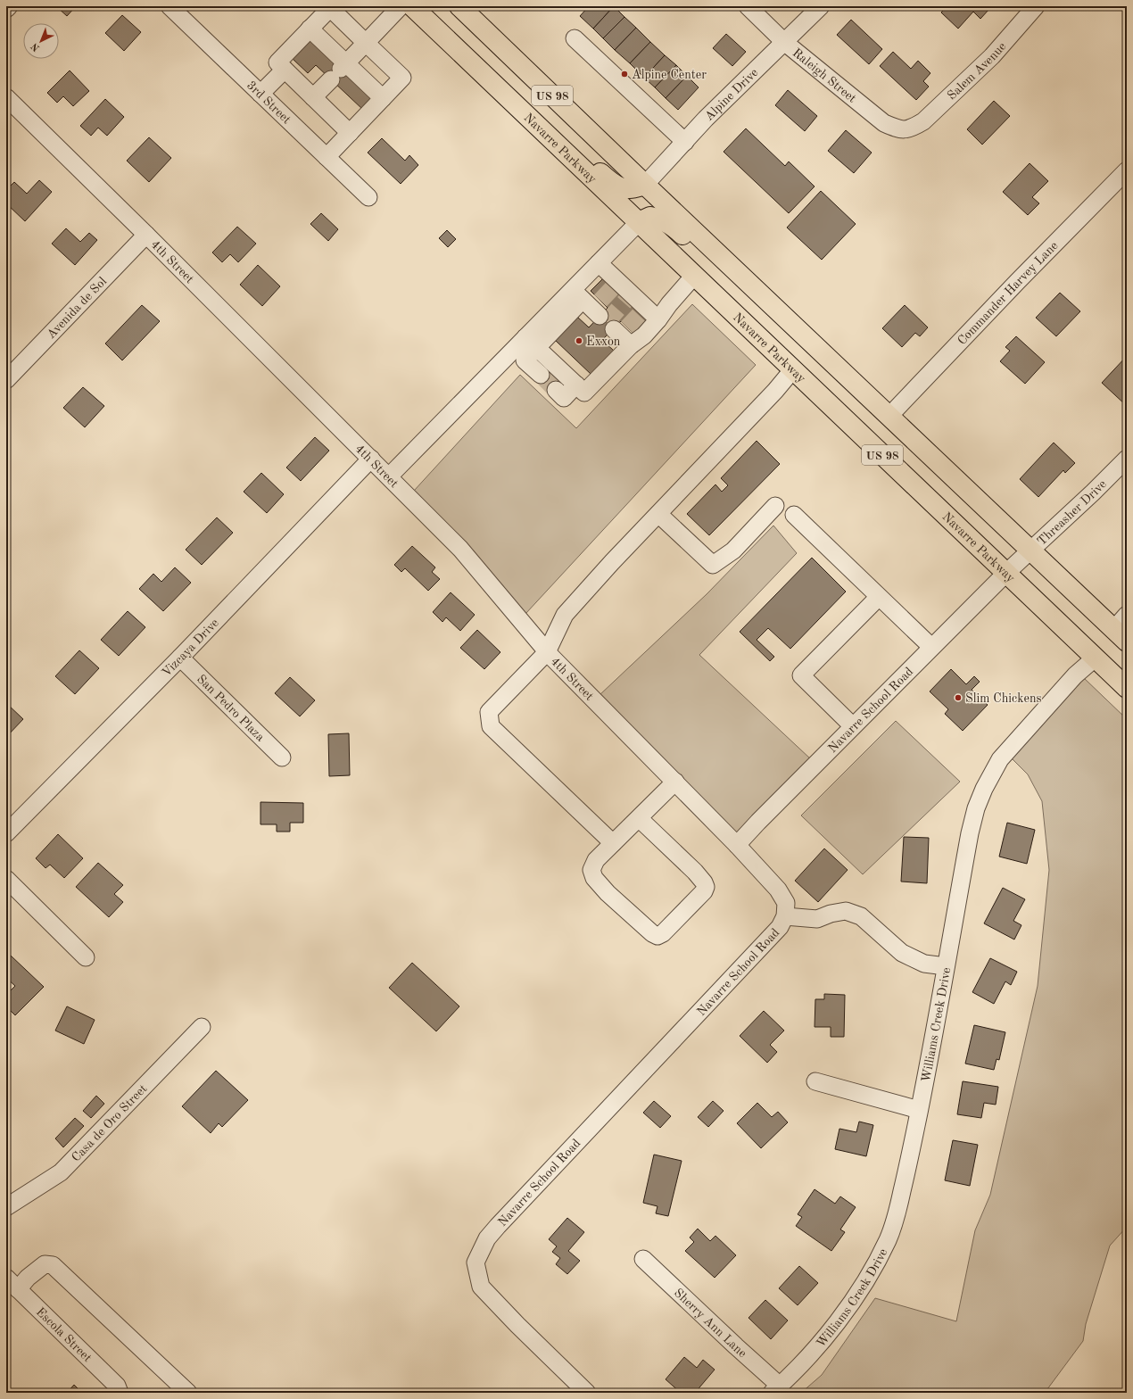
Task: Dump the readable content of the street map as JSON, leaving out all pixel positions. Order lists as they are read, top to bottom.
{
  "streets": {
    "highway": ["US 98", "Navarre Parkway"],
    "street": [
      "Salem Avenue",
      "Raleigh Street",
      "Alpine Drive",
      "3rd Street",
      "4th Street",
      "Commander Harvey Lane",
      "Avenida de Sol",
      "Threasher Drive",
      "Vizcaya Drive",
      "San Pedro Plaza",
      "Navarre School Road",
      "Williams Creek Drive",
      "Casa de Oro Street",
      "Sherry Ann Lane",
      "Escola Street"
    ]
  },
  "crossings": [
    ["Salem Avenue", "Raleigh Street"],
    ["Raleigh Street", "Alpine Drive"],
    ["Alpine Drive", "US 98"],
    ["US 98", "Commander Harvey Lane"],
    ["US 98", "Threasher Drive"],
    ["US 98", "Navarre School Road"],
    ["Navarre Parkway", "Navarre School Road"],
    ["Navarre Parkway", "Williams Creek Drive"],
    ["4th Street", "Avenida de Sol"],
    ["4th Street", "Vizcaya Drive"],
    ["4th Street", "Navarre School Road"],
    ["Threasher Drive", "Navarre School Road"],
    ["Vizcaya Drive", "San Pedro Plaza"],
    ["Williams Creek Drive", "Sherry Ann Lane"]
  ],
  "places": ["Alpine Center", "Exxon", "Slim Chickens"],
  "north": "bottom left"
}
